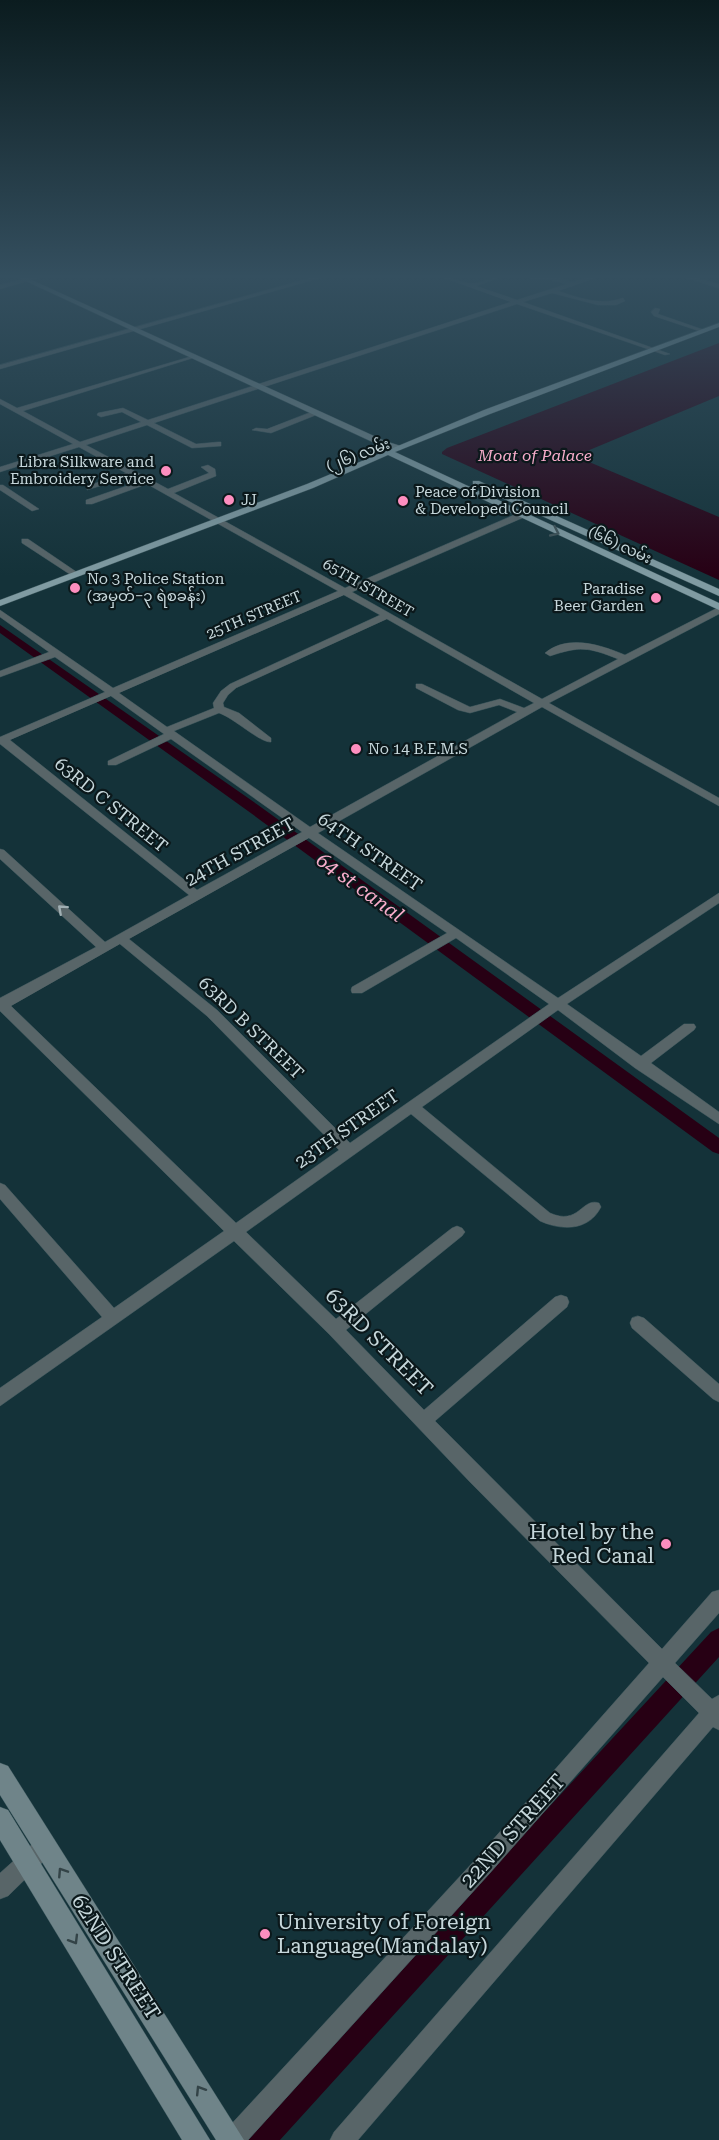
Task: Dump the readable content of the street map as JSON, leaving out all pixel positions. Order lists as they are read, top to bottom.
{
  "streets": {
    "main road": ["(၂၆) လမ်း", "(၆၆) လမ်း"],
    "street": [
      "65TH STREET",
      "25TH STREET",
      "63RD C STREET",
      "24TH STREET",
      "64TH STREET",
      "63RD B STREET",
      "23TH STREET",
      "63RD STREET",
      "22ND STREET",
      "62ND STREET"
    ]
  },
  "crossings": [
    ["(၂၆) လမ်း", "(၆၆) လမ်း"],
    ["(၂၆) လမ်း", "65TH STREET"],
    ["(၆၆) လမ်း", "25TH STREET"],
    ["(၆၆) လမ်း", "24TH STREET"],
    ["65TH STREET", "25TH STREET"],
    ["65TH STREET", "24TH STREET"],
    ["25TH STREET", "63RD C STREET"],
    ["25TH STREET", "64TH STREET"],
    ["63RD C STREET", "24TH STREET"],
    ["24TH STREET", "64TH STREET"],
    ["24TH STREET", "63RD B STREET"],
    ["24TH STREET", "63RD STREET"],
    ["64TH STREET", "23TH STREET"],
    ["63RD B STREET", "23TH STREET"],
    ["23TH STREET", "63RD STREET"],
    ["63RD STREET", "22ND STREET"],
    ["22ND STREET", "62ND STREET"]
  ],
  "water": ["Moat of Palace", "64 st canal"],
  "places": [
    "Libra Silkware and Embroidery Service",
    "JJ",
    "Peace of Division & Developed Council",
    "No 3 Police Station (အမှတ်−၃ ရဲစခန်း)",
    "Paradise Beer Garden",
    "No 14 B.E.M.S",
    "Hotel by the Red Canal",
    "University of Foreign Language(Mandalay)"
  ]
}
